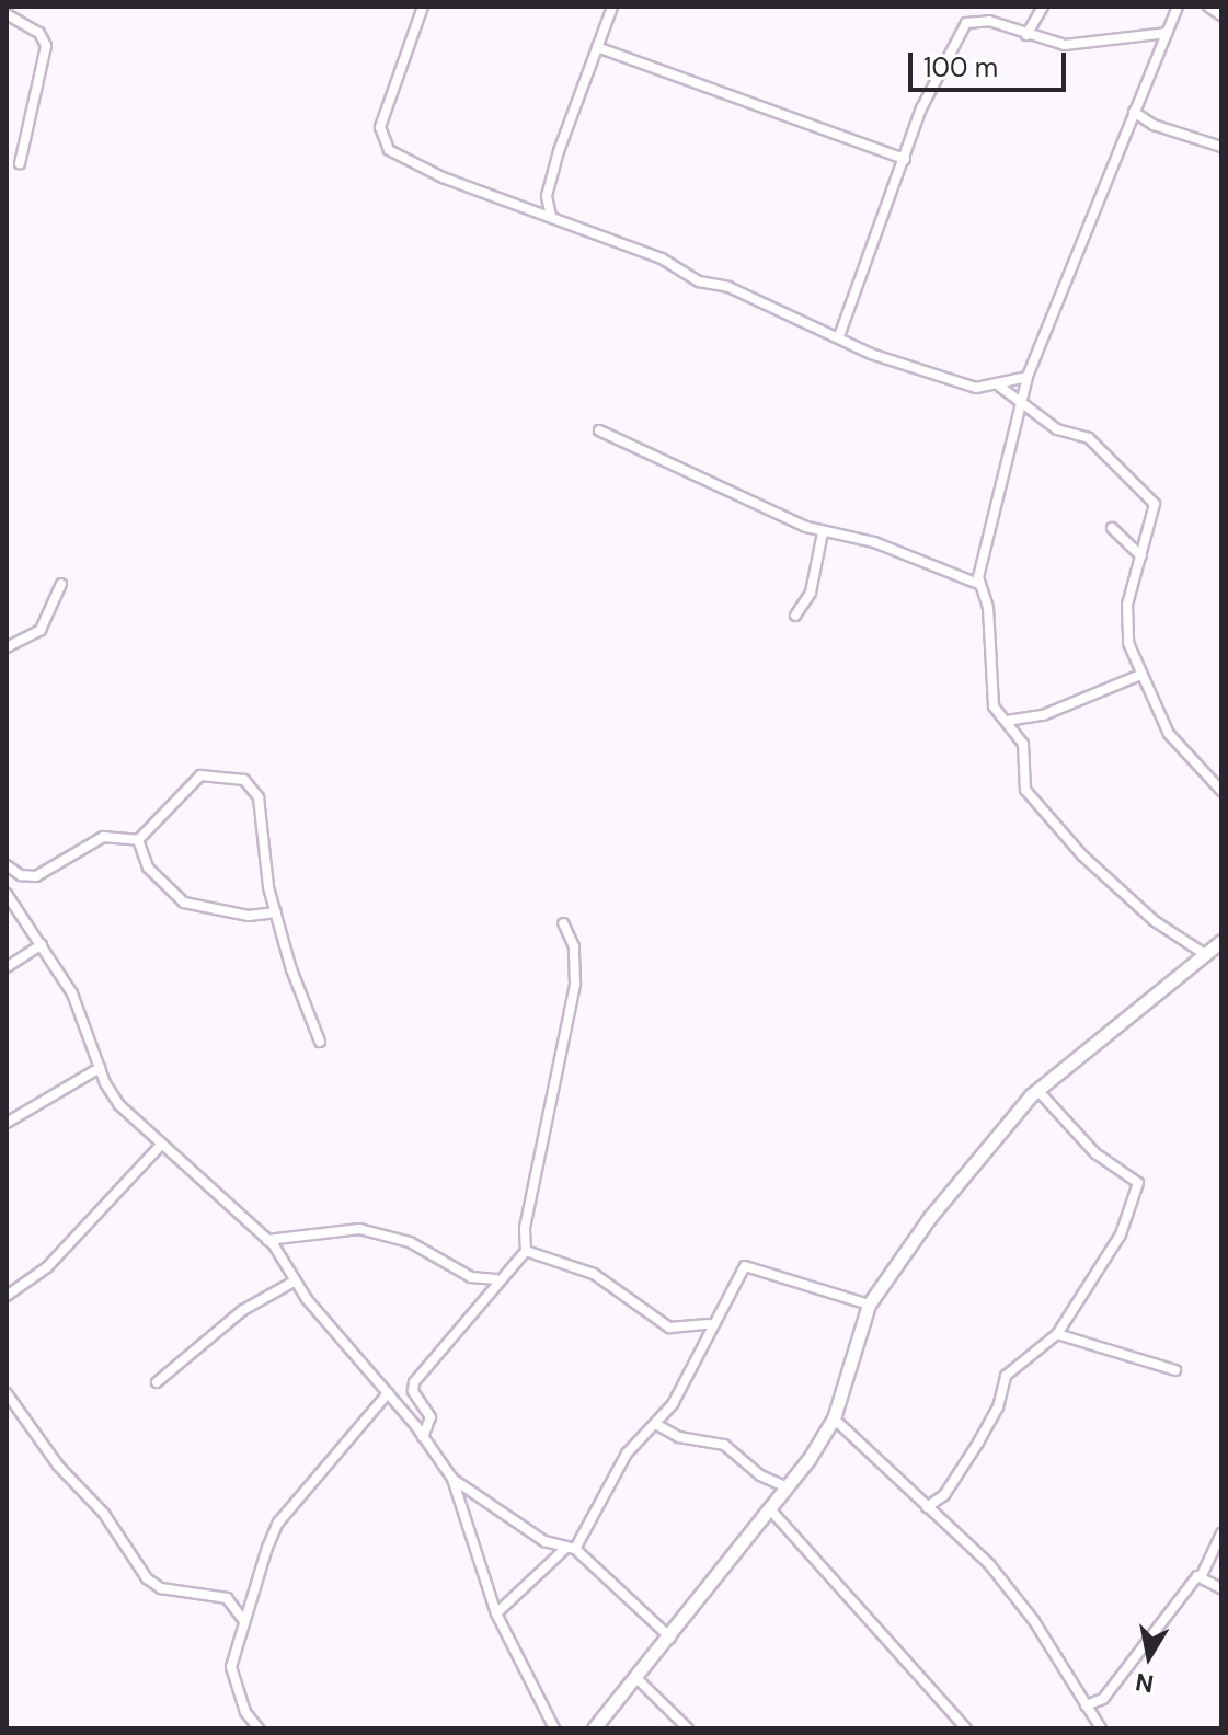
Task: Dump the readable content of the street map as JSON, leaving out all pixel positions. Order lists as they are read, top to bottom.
{
  "scale_bar": "100 m",
  "north": "bottom"
}
